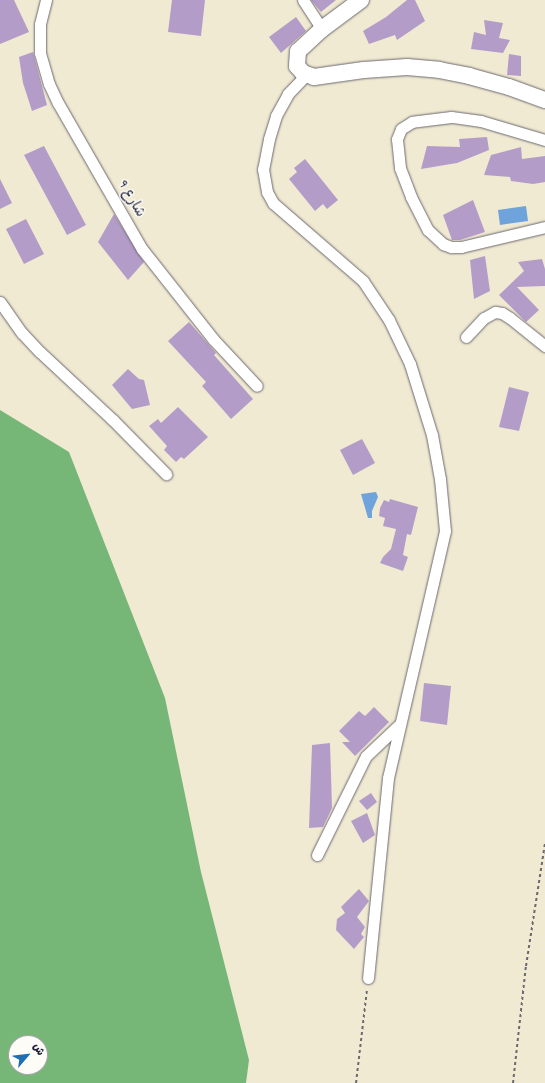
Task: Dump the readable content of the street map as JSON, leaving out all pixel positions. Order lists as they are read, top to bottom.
{
  "streets": {
    "street": ["شارع 9"]
  },
  "north": "top right"
}
